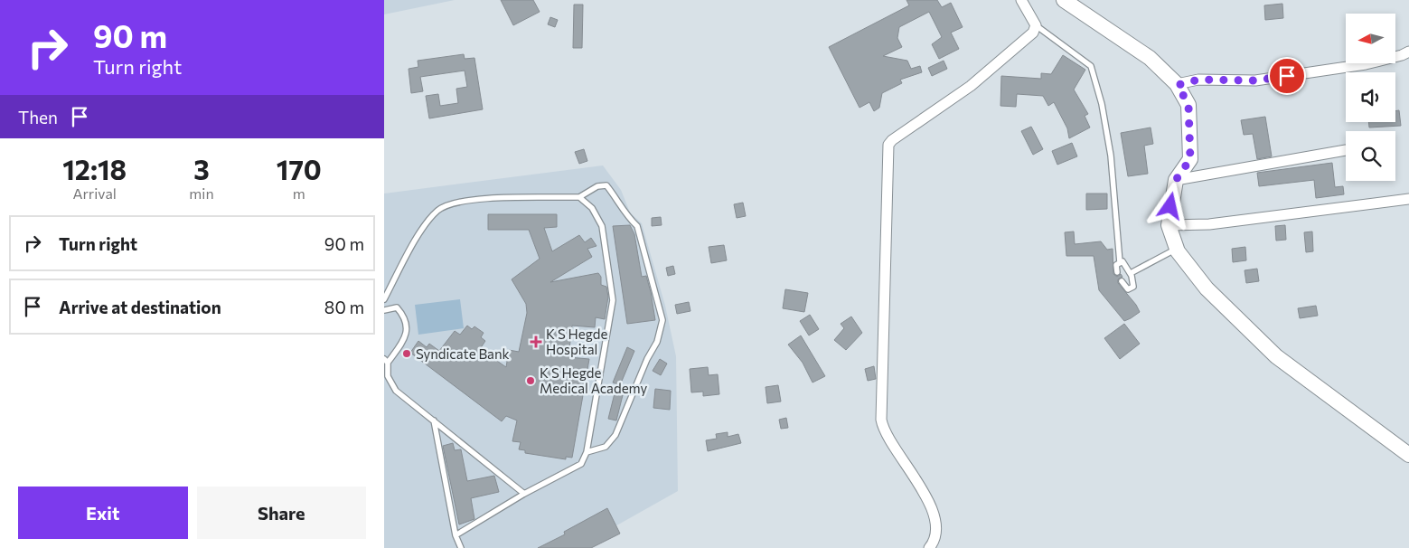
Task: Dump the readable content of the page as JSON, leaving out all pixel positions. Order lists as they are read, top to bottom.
{
  "places": {
    "health": ["K S Hegde Hospital"],
    "other": ["Syndicate Bank", "K S Hegde Medical Academy"]
  },
  "north": "left",
  "page": {
    "turn": ["90 m", "Turn right"],
    "then": "Then",
    "eta": [
      "12:18",
      "Arrival",
      "3",
      "min",
      "170",
      "m"
    ],
    "list": [
      {
        "name": "Turn right",
        "value": "90 m"
      },
      {
        "name": "Arrive at destination",
        "value": "80 m"
      }
    ],
    "buttons": ["Exit", "Share"]
  }
}
